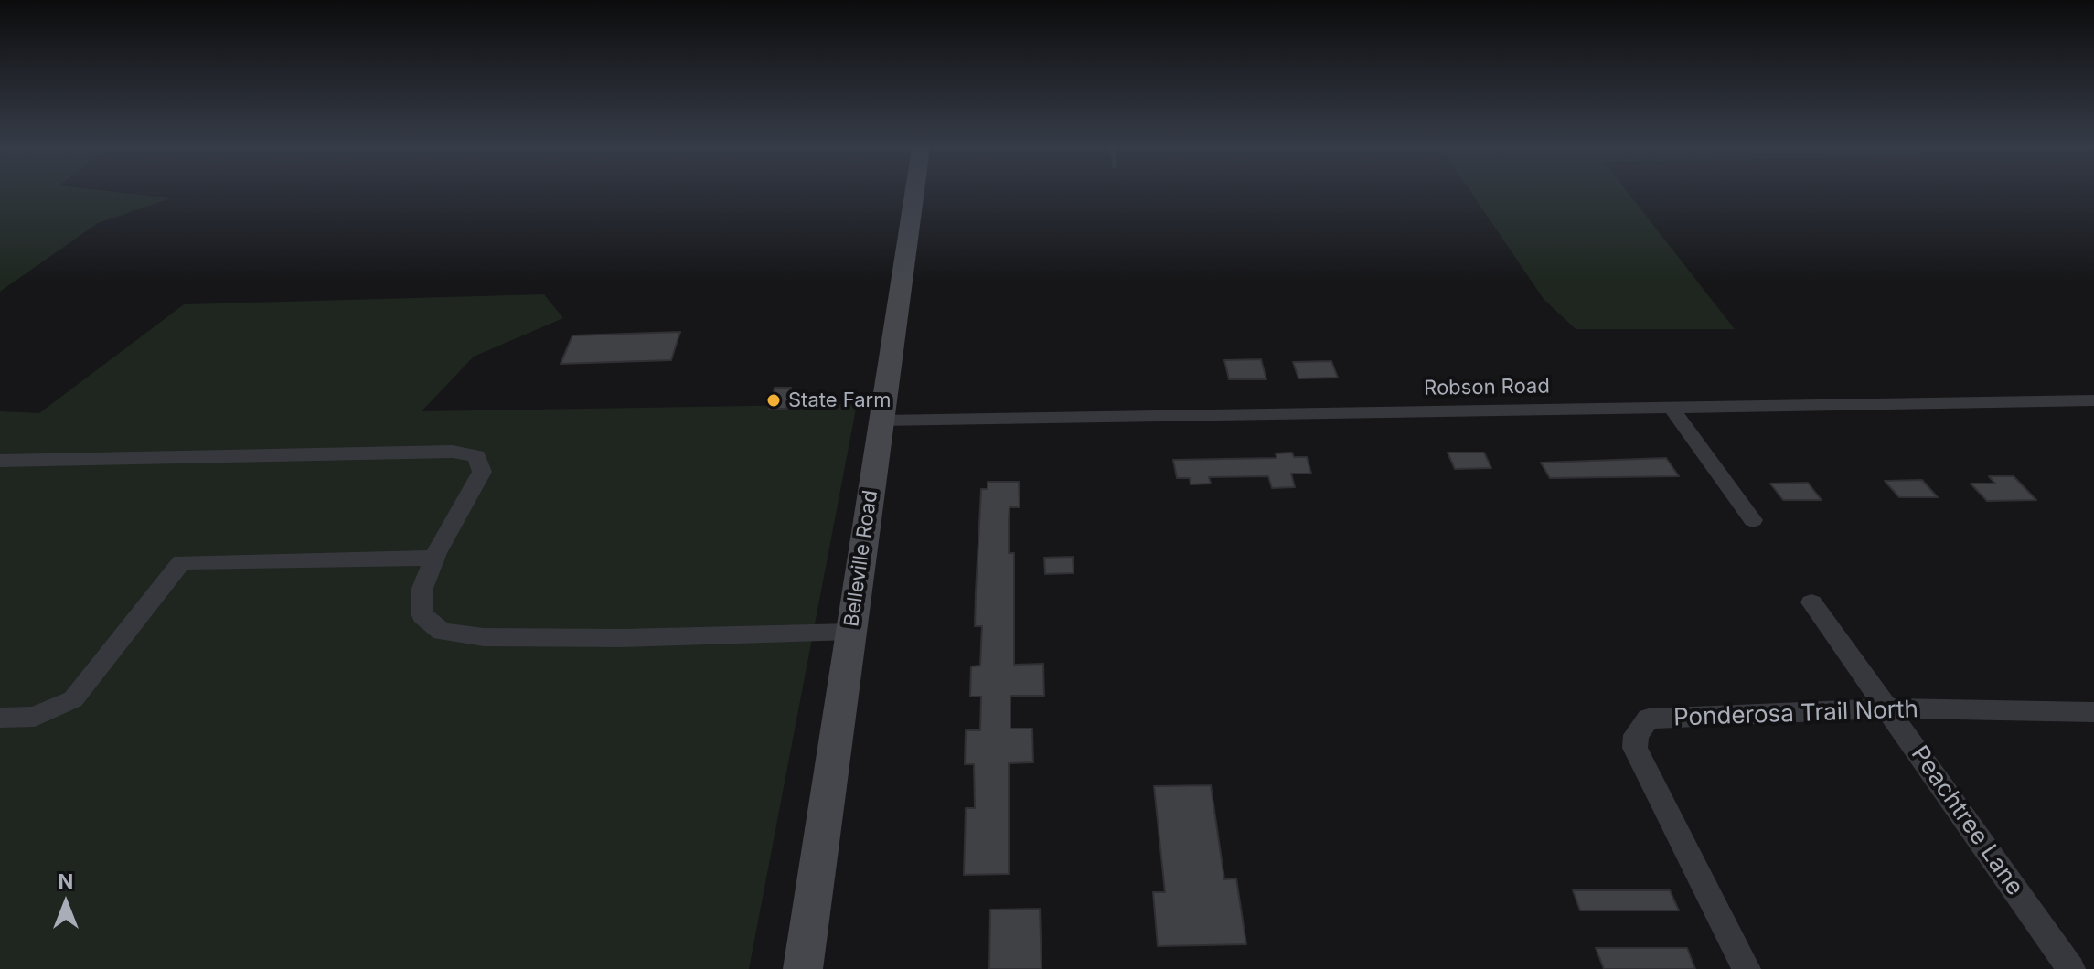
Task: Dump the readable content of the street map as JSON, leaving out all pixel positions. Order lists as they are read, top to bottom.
{
  "streets": {
    "main road": ["Belleville Road"],
    "street": ["Robson Road", "Ponderosa Trail North", "Peachtree Lane"]
  },
  "crossings": [
    ["Robson Road", "Belleville Road"],
    ["Ponderosa Trail North", "Peachtree Lane"]
  ],
  "places": ["State Farm"],
  "north": "top"
}
